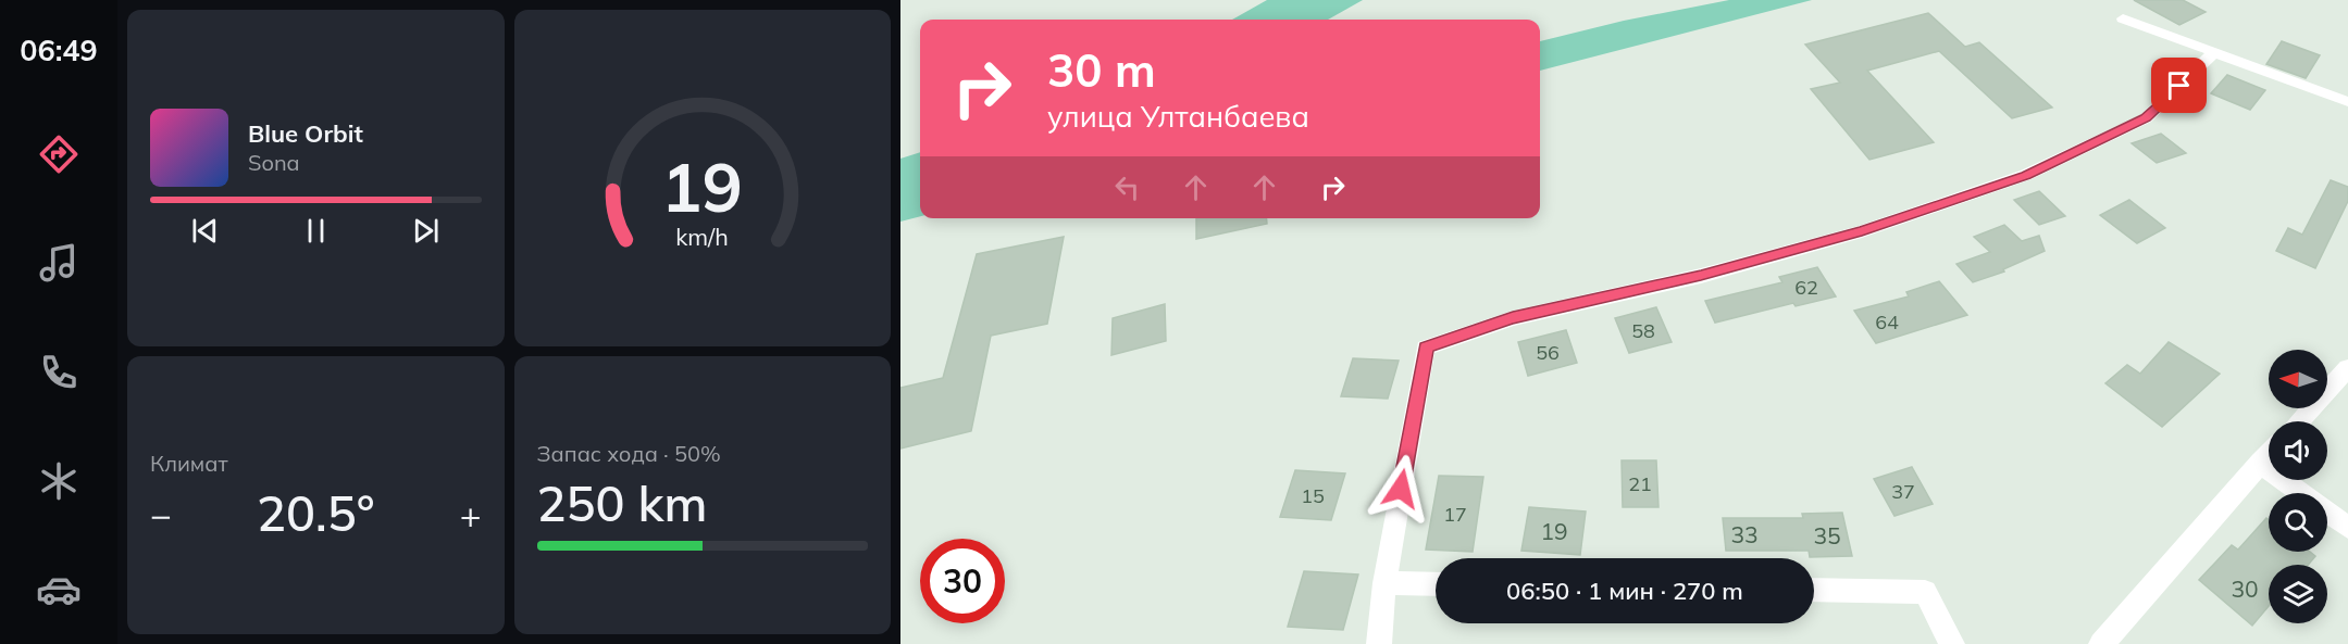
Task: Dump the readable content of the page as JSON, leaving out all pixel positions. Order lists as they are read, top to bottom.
{
  "house_numbers": [
    "62",
    "64",
    "58",
    "56",
    "21",
    "37",
    "15",
    "17",
    "19",
    "33",
    "35",
    "30"
  ],
  "north": "left",
  "page": {
    "tabs": "06:49",
    "turn": ["30 m", "улица Ултанбаева"],
    "song": ["Blue Orbit", "Sona"],
    "tile": [
      "Климат",
      ["Запас хода · 50%", "250 km"]
    ],
    "heat": ["−", "20.5°", "+"],
    "limit": "30",
    "trip": "06:50 · 1 мин · 270 m",
    "gauge": ["19", "km/h"]
  }
}
